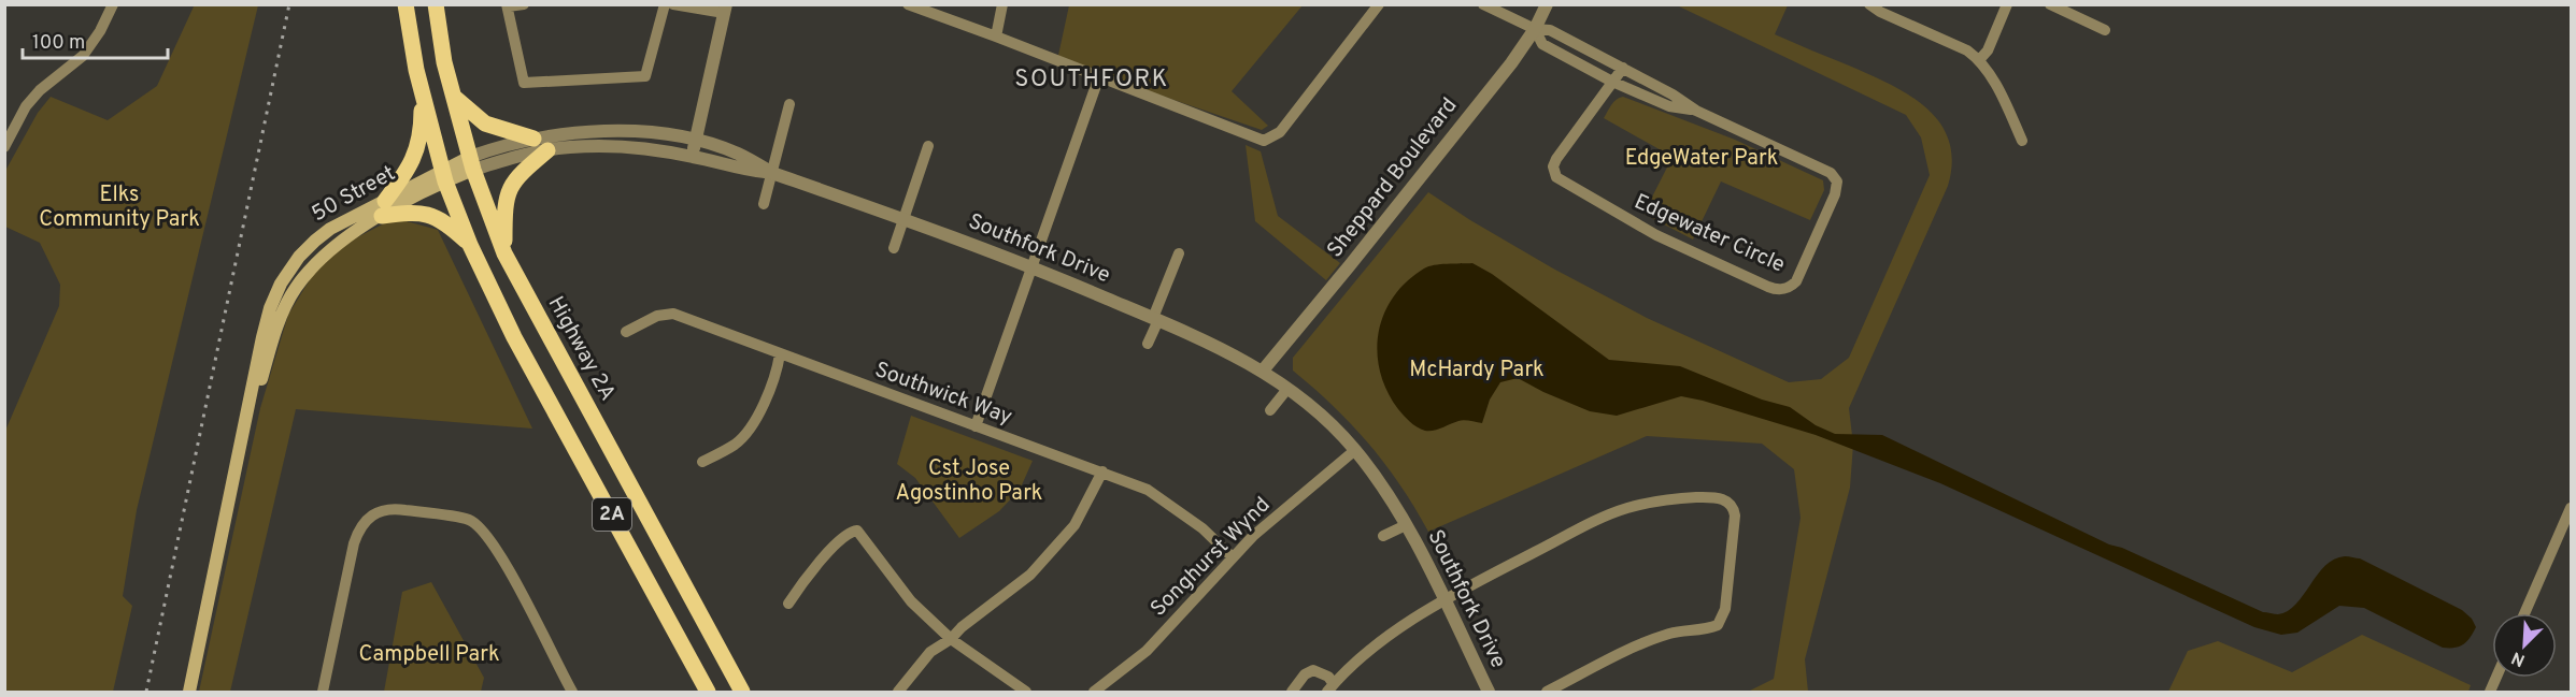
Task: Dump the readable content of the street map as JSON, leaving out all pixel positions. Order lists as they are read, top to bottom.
{
  "streets": {
    "main road": ["50 Street", "Highway 2A", "2A"],
    "street": [
      "Sheppard Boulevard",
      "Edgewater Circle",
      "Southfork Drive",
      "Southwick Way",
      "Songhurst Wynd"
    ]
  },
  "crossings": [
    ["Sheppard Boulevard", "Southfork Drive"],
    ["50 Street", "Southfork Drive"],
    ["50 Street", "Highway 2A"],
    ["50 Street", "2A"],
    ["Southfork Drive", "Highway 2A"],
    ["Southfork Drive", "Songhurst Wynd"],
    ["Southwick Way", "Songhurst Wynd"]
  ],
  "districts": ["SOUTHFORK"],
  "parks": [
    "EdgeWater Park",
    "Elks Community Park",
    "McHardy Park",
    "Cst Jose Agostinho Park",
    "Campbell Park"
  ],
  "scale_bar": "100 m",
  "north": "bottom left"
}
